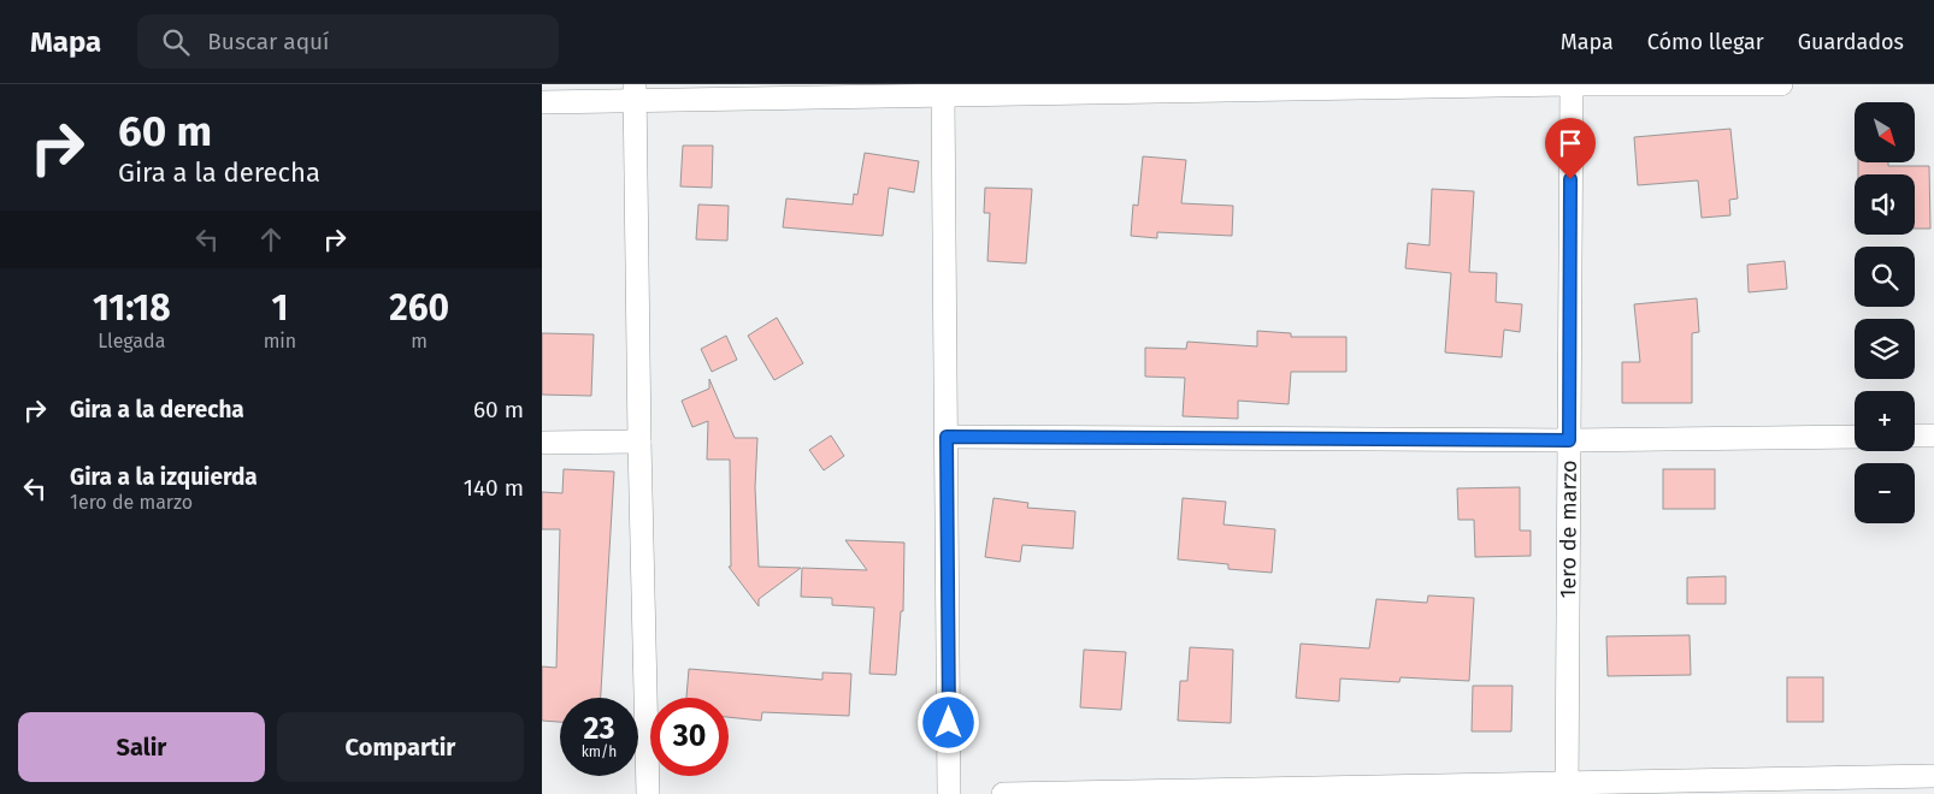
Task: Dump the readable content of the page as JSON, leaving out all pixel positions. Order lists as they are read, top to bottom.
{
  "streets": {
    "street": ["1ero de marzo"]
  },
  "north": "bottom right",
  "page": {
    "header": "Mapa",
    "search": "Buscar aquí",
    "nav": ["Mapa", "Cómo llegar", "Guardados"],
    "turn": ["60 m", "Gira a la derecha"],
    "map_buttons": ["+", "−"],
    "eta": [
      "11:18",
      "Llegada",
      "1",
      "min",
      "260",
      "m"
    ],
    "list": [
      {
        "name": "Gira a la derecha",
        "value": "60 m"
      },
      {
        "name": "Gira a la izquierda",
        "note": "1ero de marzo",
        "value": "140 m"
      }
    ],
    "speed": "23 km/h",
    "limit": "30",
    "buttons": ["Salir", "Compartir"]
  }
}
